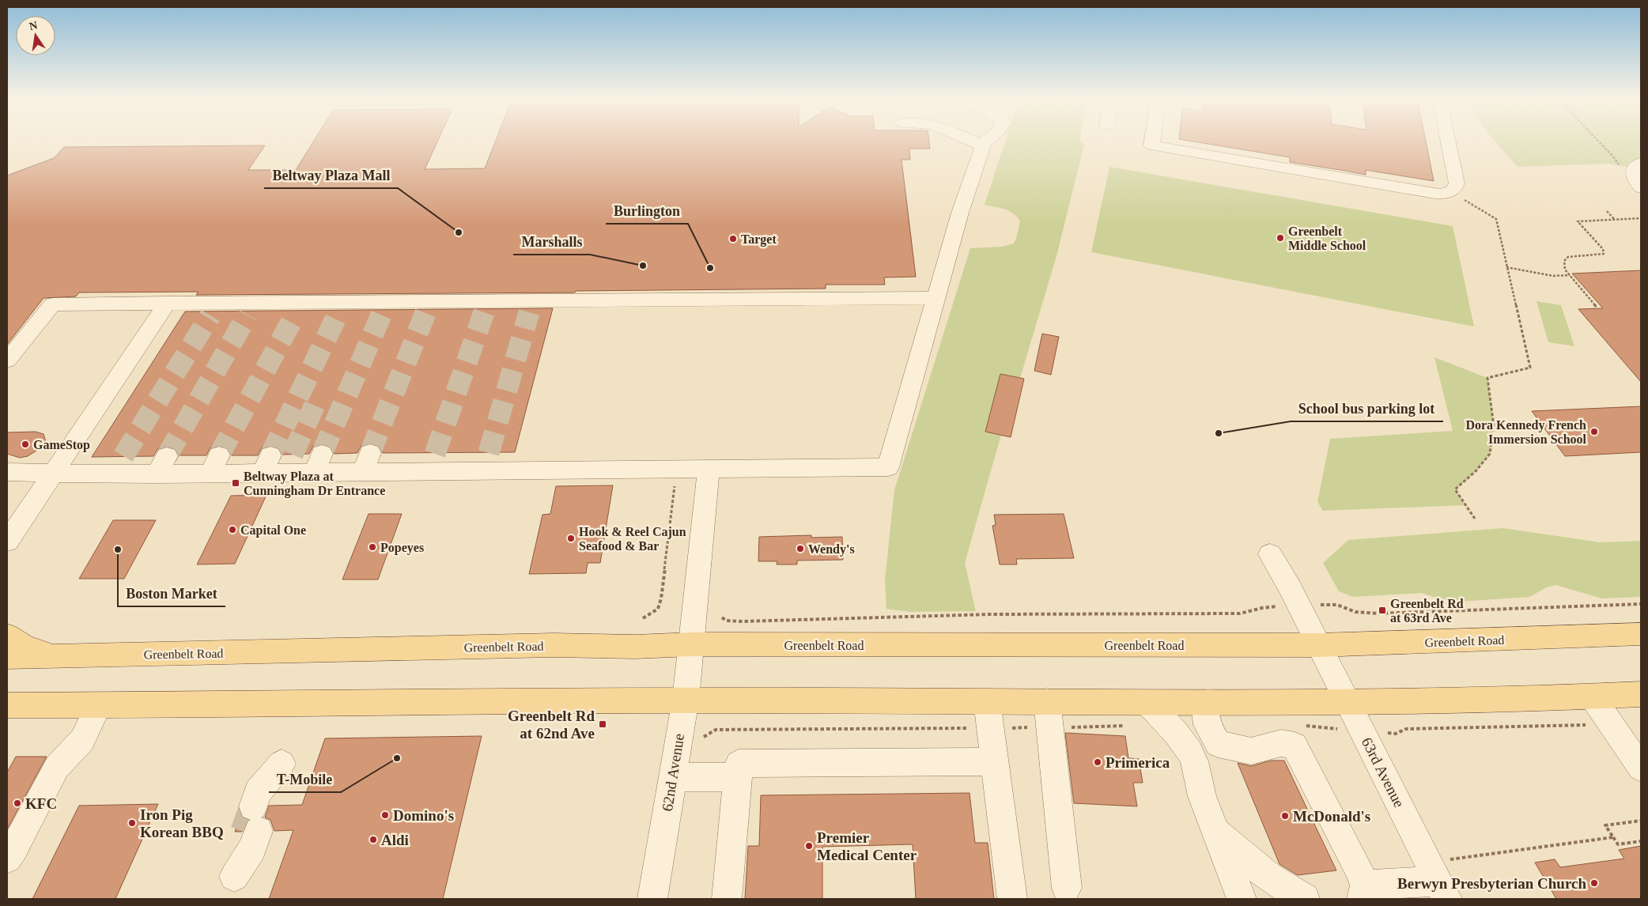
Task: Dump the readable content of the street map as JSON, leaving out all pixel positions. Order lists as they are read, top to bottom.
{
  "streets": {
    "main road": ["Greenbelt Road"],
    "street": ["62nd Avenue", "63rd Avenue"]
  },
  "crossings": [
    ["Greenbelt Road", "62nd Avenue"],
    ["Greenbelt Road", "63rd Avenue"]
  ],
  "places": {
    "other": [
      "Beltway Plaza Mall",
      "Greenbelt Middle School",
      "Target",
      "Marshalls",
      "Burlington",
      "Dora Kennedy French Immersion School",
      "School bus parking lot",
      "GameStop",
      "Capital One",
      "Hook & Reel Cajun Seafood & Bar",
      "Popeyes",
      "Wendy's",
      "Boston Market",
      "T-Mobile",
      "Primerica",
      "KFC",
      "Domino's",
      "McDonald's",
      "Iron Pig Korean BBQ",
      "Aldi",
      "Premier Medical Center",
      "Berwyn Presbyterian Church"
    ],
    "transit": ["Beltway Plaza at Cunningham Dr Entrance", "Greenbelt Rd at 63rd Ave", "Greenbelt Rd at 62nd Ave"]
  },
  "north": "top"
}
